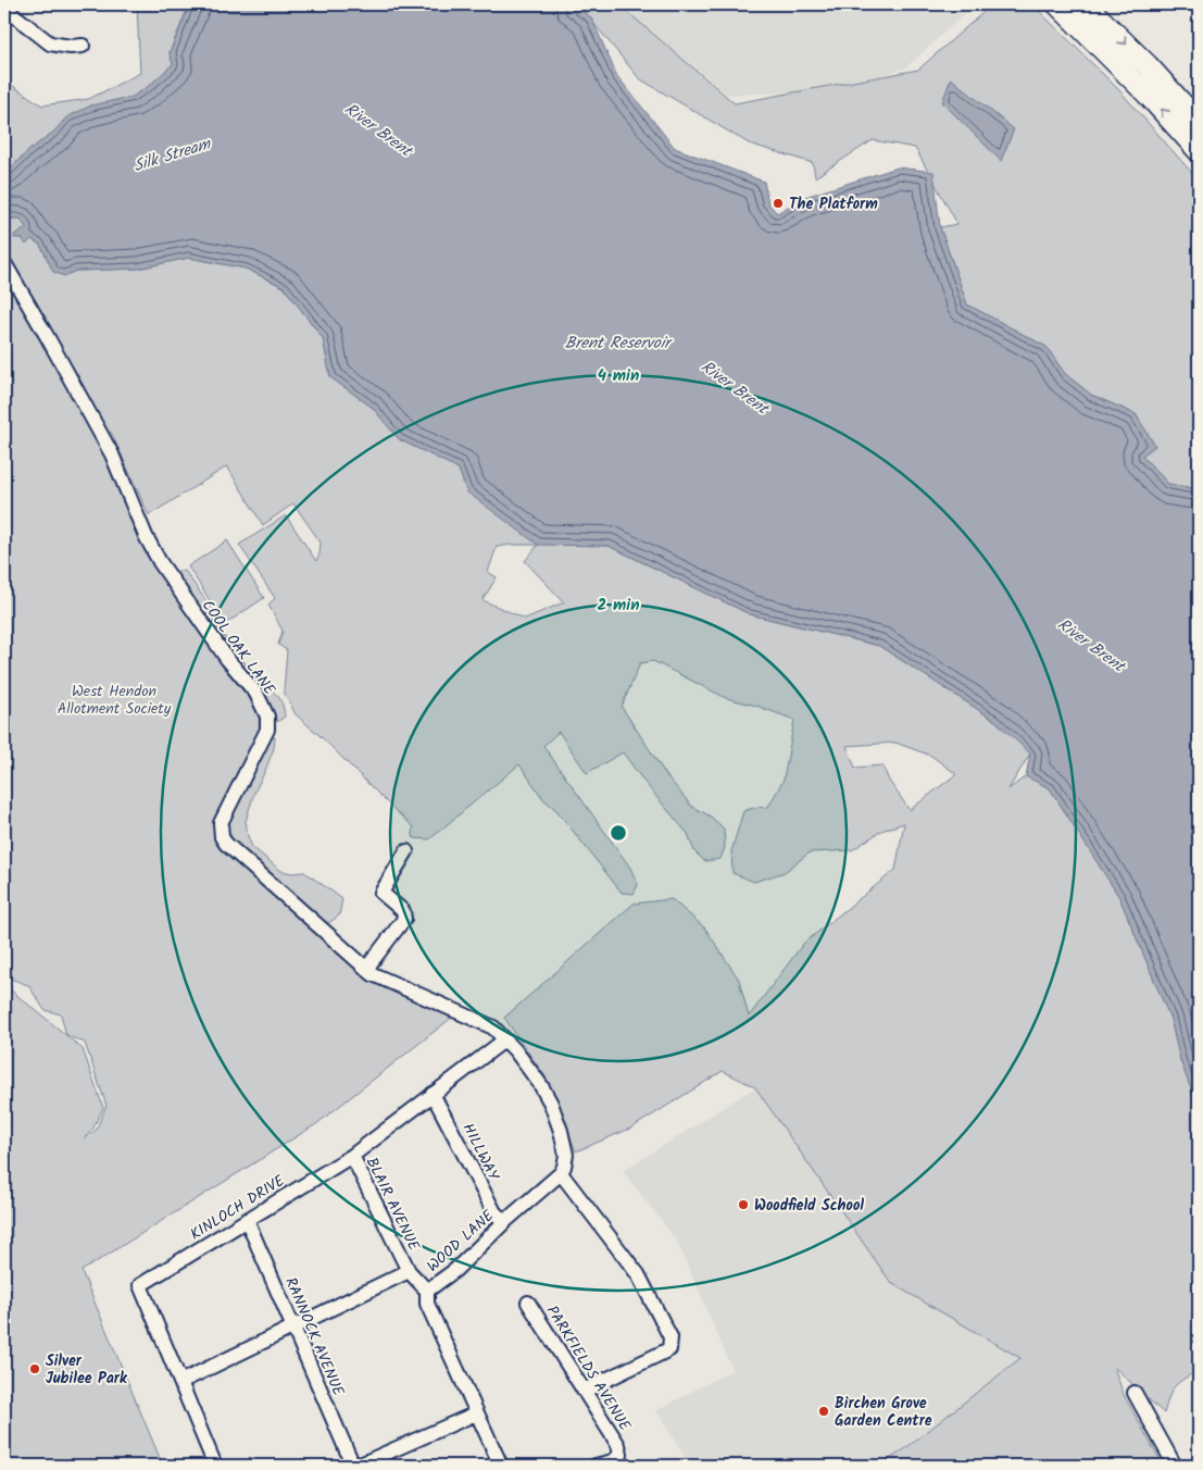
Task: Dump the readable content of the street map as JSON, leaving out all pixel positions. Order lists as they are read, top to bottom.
{
  "streets": {
    "street": [
      "COOL OAK LANE",
      "HILLWAY",
      "BLAIR AVENUE",
      "KINLOCH DRIVE",
      "WOOD LANE",
      "RANNOCK AVENUE",
      "PARKFIELDS AVENUE"
    ]
  },
  "crossings": [
    ["COOL OAK LANE", "KINLOCH DRIVE"],
    ["COOL OAK LANE", "WOOD LANE"],
    ["HILLWAY", "KINLOCH DRIVE"],
    ["HILLWAY", "WOOD LANE"],
    ["BLAIR AVENUE", "KINLOCH DRIVE"],
    ["BLAIR AVENUE", "WOOD LANE"],
    ["KINLOCH DRIVE", "RANNOCK AVENUE"]
  ],
  "water": ["River Brent", "Silk Stream", "Brent Reservoir"],
  "parks": ["West Hendon Allotment Society"],
  "places": [
    "The Platform",
    "Woodfield School",
    "Silver Jubilee Park",
    "Birchen Grove Garden Centre"
  ],
  "rings": ["4 min", "2 min"]
}
